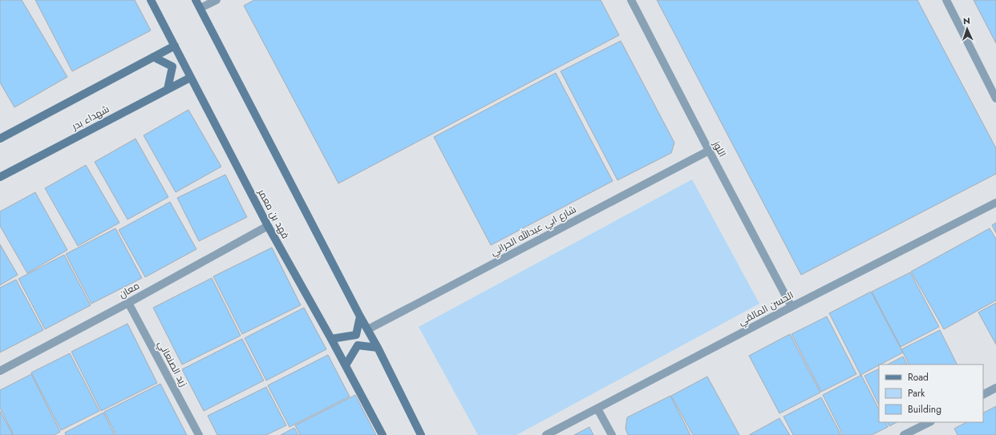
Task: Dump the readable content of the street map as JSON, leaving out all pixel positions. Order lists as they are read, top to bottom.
{
  "streets": {
    "street": [
      "شهداء بدر",
      "اللوز",
      "فهد بن معمر",
      "شارع ابي عبدالله الحراني",
      "معان",
      "الحسن المالقي",
      "زيد الصنعاني"
    ]
  },
  "crossings": [
    ["شهداء بدر", "فهد بن معمر"],
    ["اللوز", "شارع ابي عبدالله الحراني"],
    ["اللوز", "الحسن المالقي"],
    ["فهد بن معمر", "معان"],
    ["معان", "زيد الصنعاني"]
  ],
  "legend": ["Road", "Park", "Building"],
  "north": "top"
}
